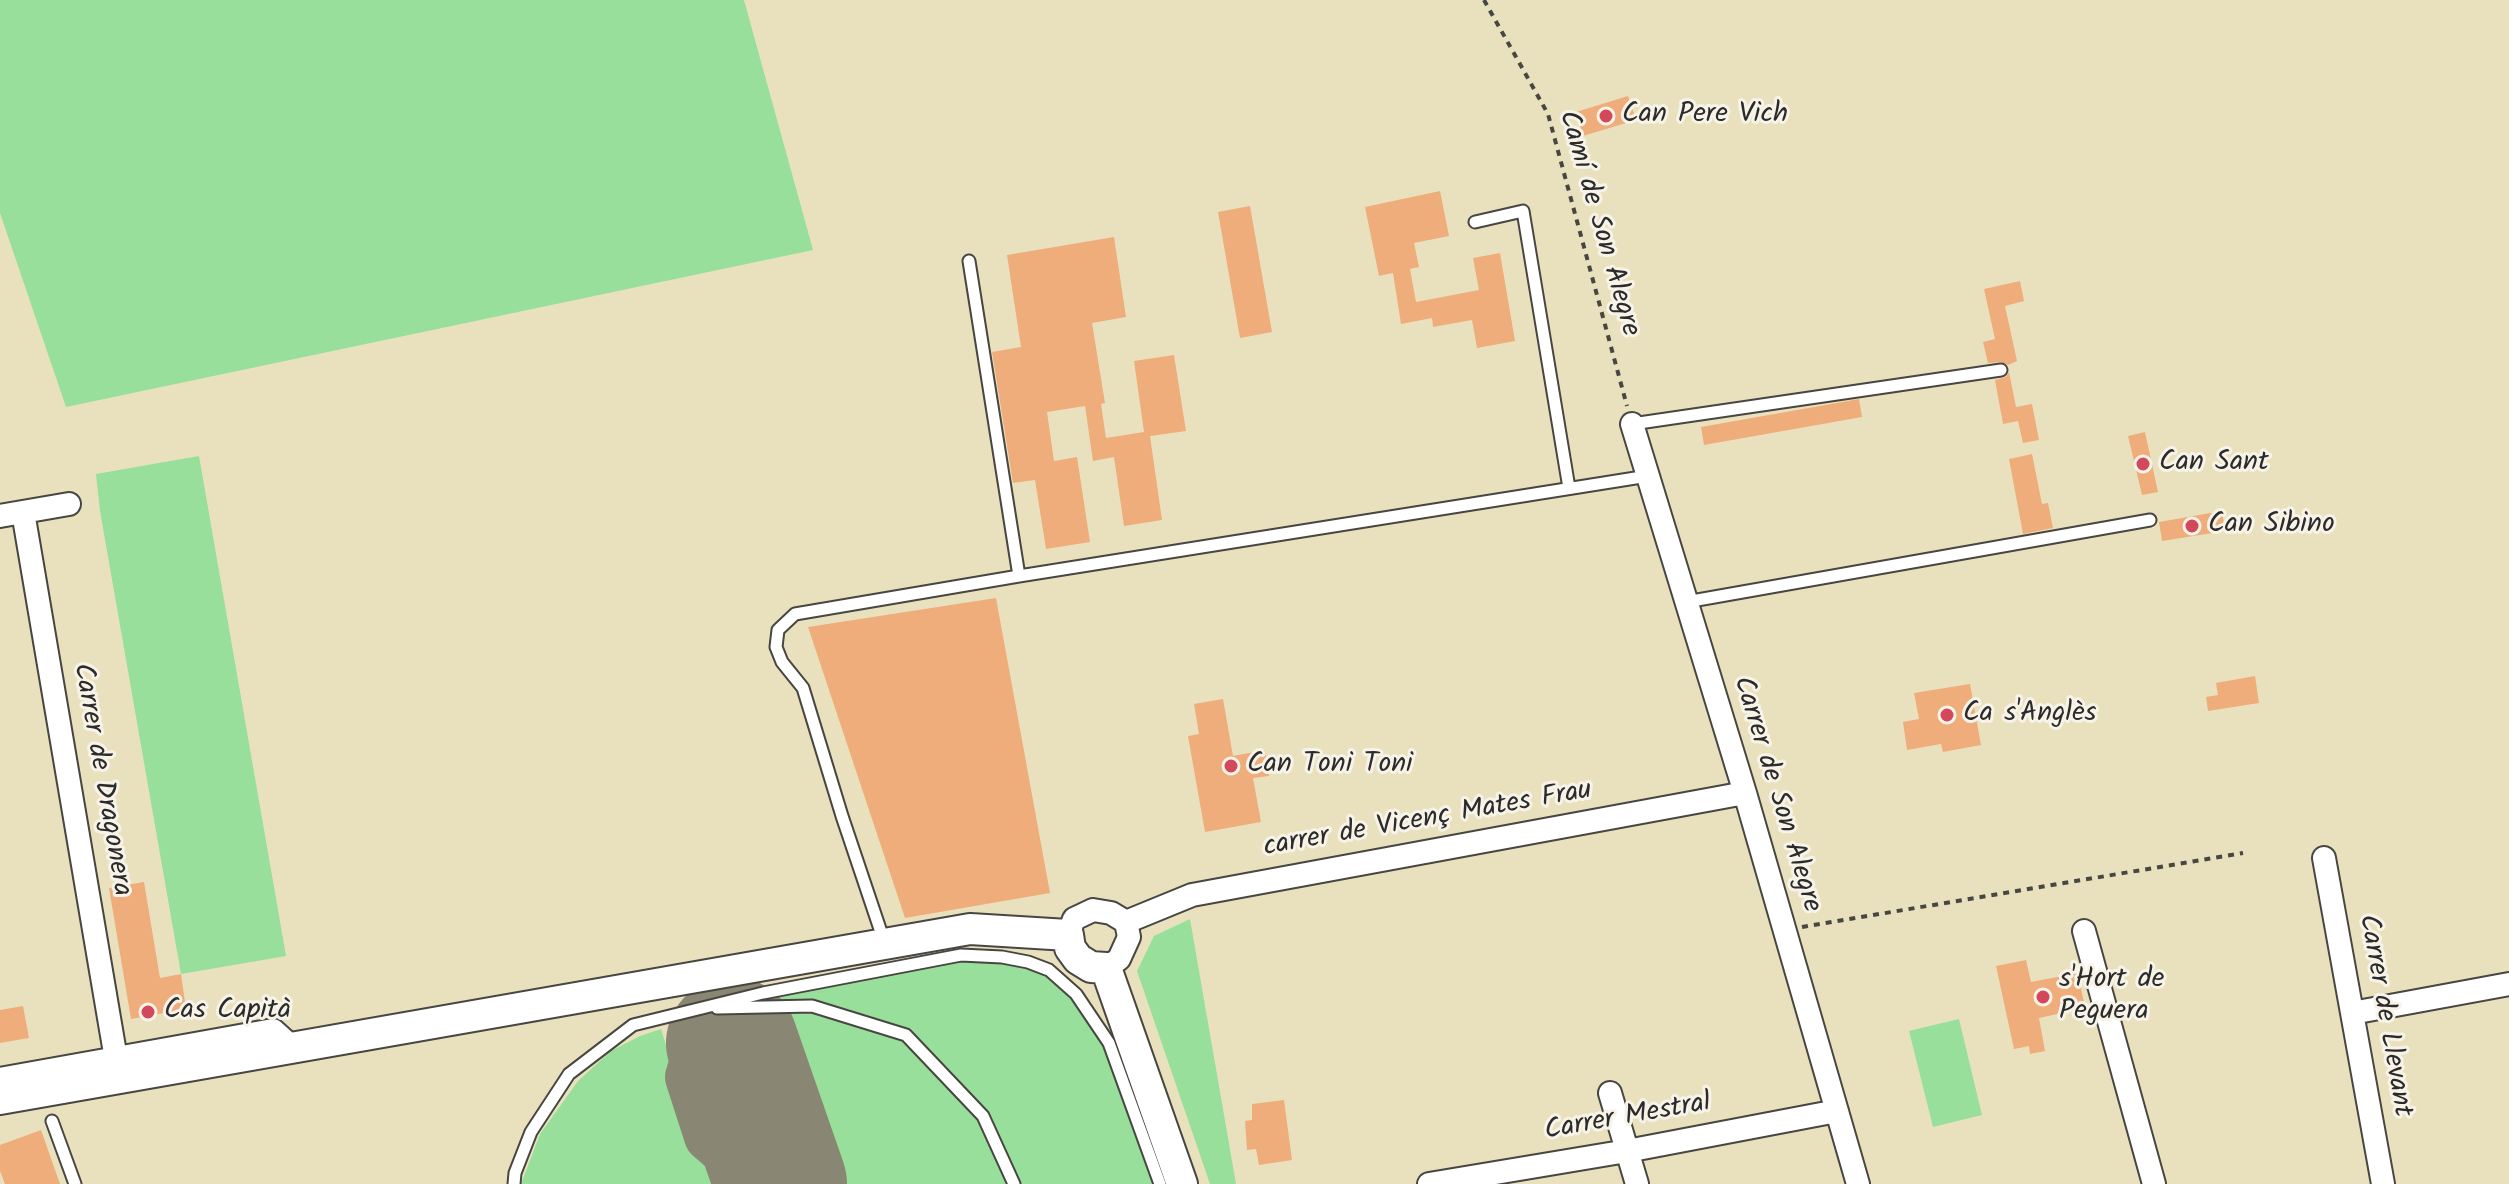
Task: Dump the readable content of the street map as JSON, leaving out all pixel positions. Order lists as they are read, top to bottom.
{
  "streets": {
    "street": [
      "Carrer de Dragonera",
      "Carrer de Son Alegre",
      "carrer de Vicenç Mates Frau",
      "Carrer de Llevant",
      "Carrer Mestral"
    ],
    "path": ["Camí de Son Alegre"]
  },
  "crossings": [
    ["Camí de Son Alegre", "Carrer de Son Alegre"],
    ["Carrer de Son Alegre", "carrer de Vicenç Mates Frau"],
    ["Carrer de Son Alegre", "Carrer Mestral"]
  ],
  "places": [
    "Can Pere Vich",
    "Can Sant",
    "Can Sibino",
    "Ca s'Anglès",
    "Can Toni Toni",
    "s'Hort de Peguera",
    "Cas Capità"
  ]
}
